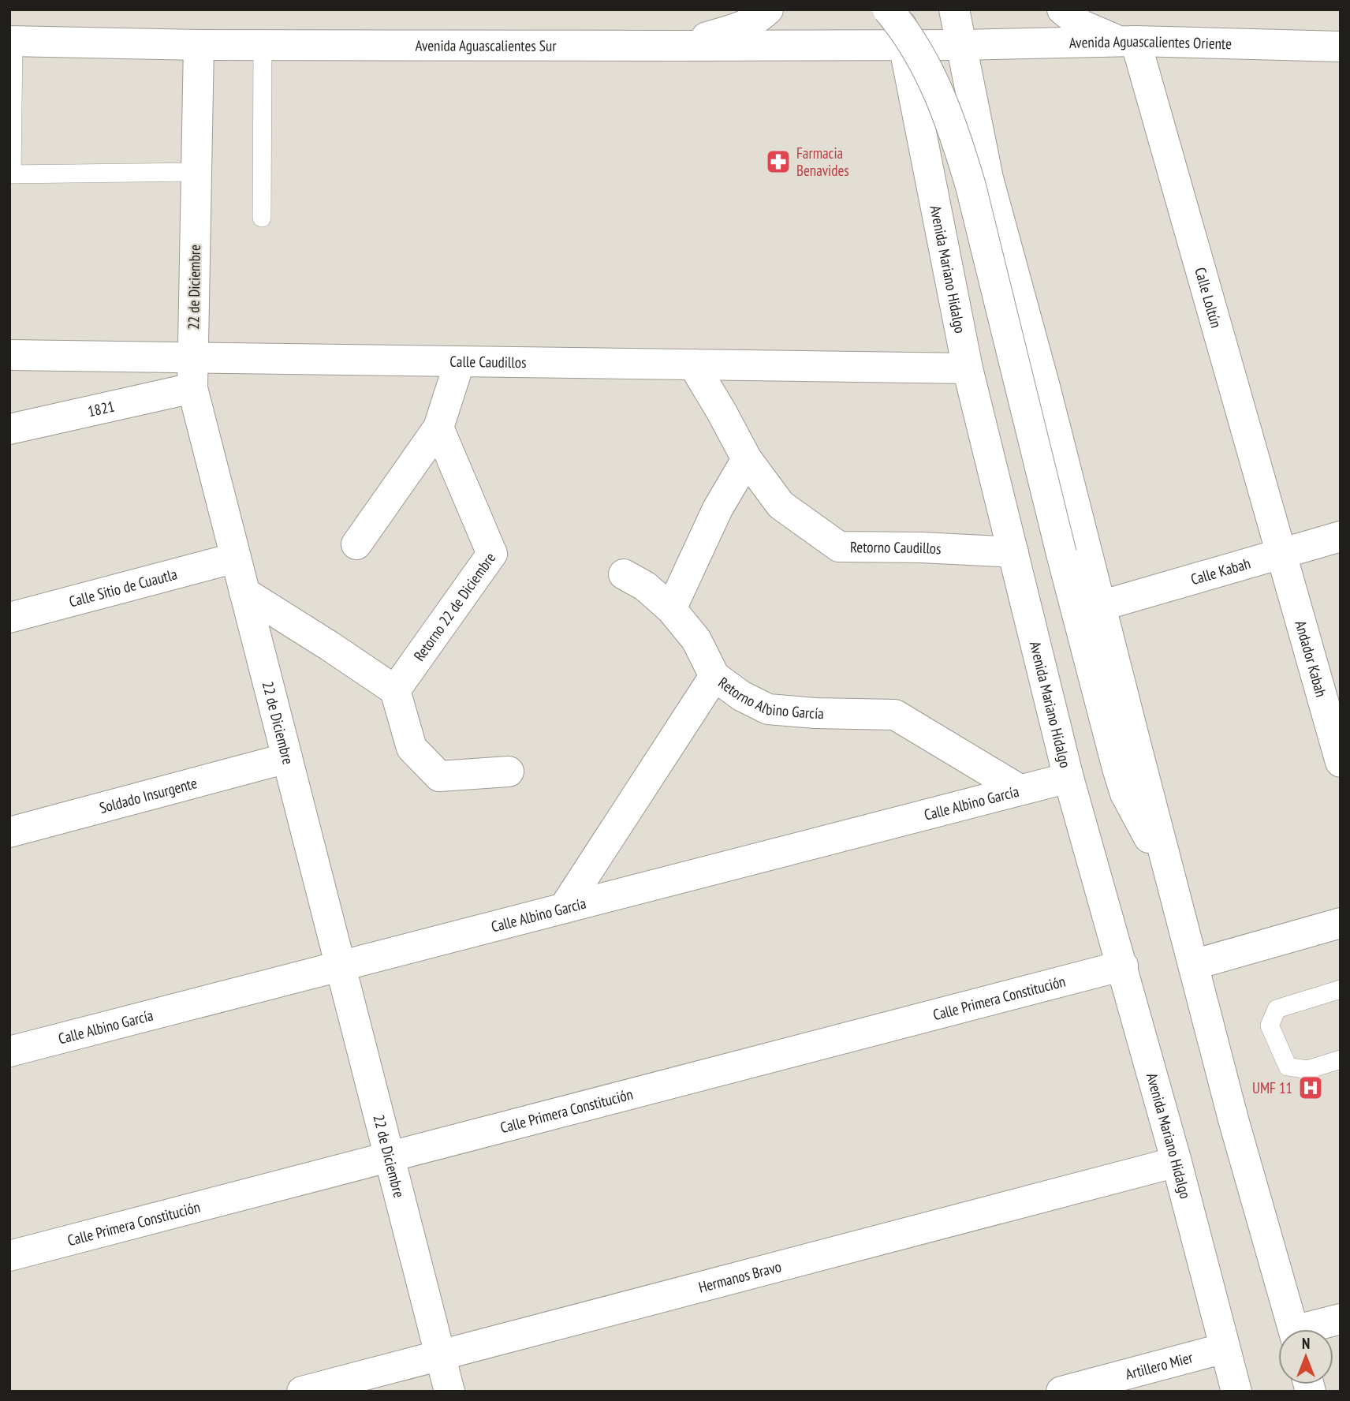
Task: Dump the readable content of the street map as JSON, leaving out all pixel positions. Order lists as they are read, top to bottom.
{
  "streets": {
    "street": [
      "Avenida Aguascalientes Oriente",
      "Avenida Aguascalientes Sur",
      "Avenida Mariano Hidalgo",
      "22 de Diciembre",
      "Calle Loltún",
      "Calle Caudillos",
      "1821",
      "Retorno Caudillos",
      "Calle Kabah",
      "Calle Sitio de Cuautla",
      "Retorno 22 de Diciembre",
      "Andador Kabah",
      "Retorno Albino García",
      "Soldado Insurgente",
      "Calle Albino García",
      "Calle Primera Constitución",
      "Hermanos Bravo",
      "Artillero Mier"
    ]
  },
  "crossings": [
    ["Avenida Aguascalientes Oriente", "Avenida Aguascalientes Sur"],
    ["Avenida Aguascalientes Oriente", "Calle Loltún"],
    ["Avenida Aguascalientes Sur", "Avenida Mariano Hidalgo"],
    ["Avenida Aguascalientes Sur", "22 de Diciembre"],
    ["Avenida Mariano Hidalgo", "Calle Caudillos"],
    ["Avenida Mariano Hidalgo", "Retorno Caudillos"],
    ["Avenida Mariano Hidalgo", "Calle Albino García"],
    ["Avenida Mariano Hidalgo", "Calle Primera Constitución"],
    ["Avenida Mariano Hidalgo", "Hermanos Bravo"],
    ["Avenida Mariano Hidalgo", "Artillero Mier"],
    ["22 de Diciembre", "Calle Caudillos"],
    ["22 de Diciembre", "1821"],
    ["22 de Diciembre", "Calle Sitio de Cuautla"],
    ["22 de Diciembre", "Soldado Insurgente"],
    ["22 de Diciembre", "Calle Albino García"],
    ["22 de Diciembre", "Calle Primera Constitución"],
    ["22 de Diciembre", "Hermanos Bravo"],
    ["Calle Loltún", "Calle Kabah"],
    ["Calle Loltún", "Andador Kabah"],
    ["Calle Caudillos", "Retorno Caudillos"],
    ["Calle Kabah", "Andador Kabah"],
    ["Retorno Albino García", "Calle Albino García"]
  ],
  "places": {
    "pharmacy": ["Farmacia Benavides"],
    "hospital": ["UMF 11"]
  },
  "north": "top"
}
